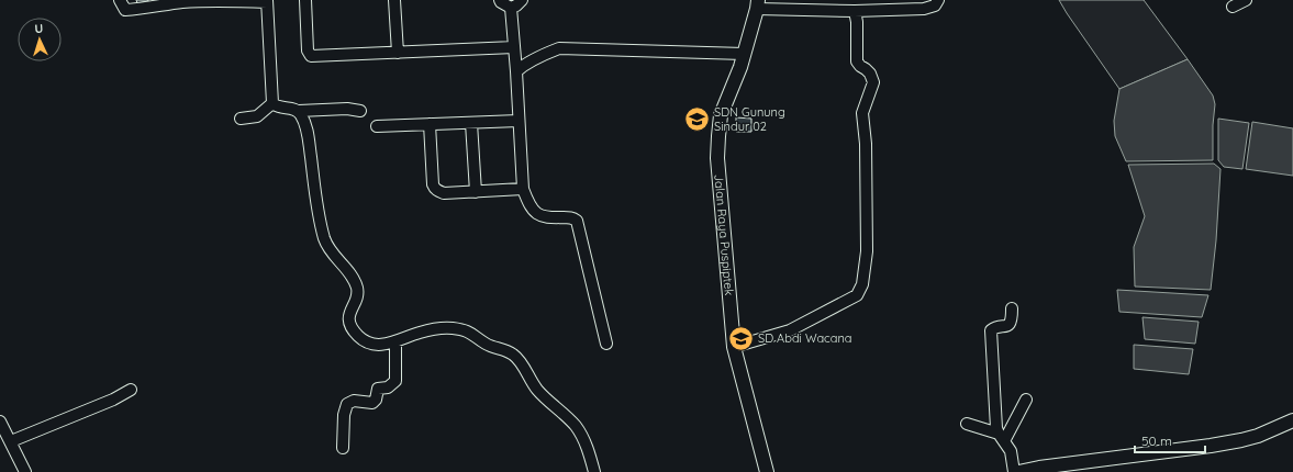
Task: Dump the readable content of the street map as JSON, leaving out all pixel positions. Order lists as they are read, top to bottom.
{
  "streets": {
    "main road": ["Jalan Raya Puspiptek"]
  },
  "places": {
    "school or university": ["SDN Gunung Sindur 02", "SD Abdi Wacana"]
  },
  "scale_bar": "50 m",
  "north": "top"
}
